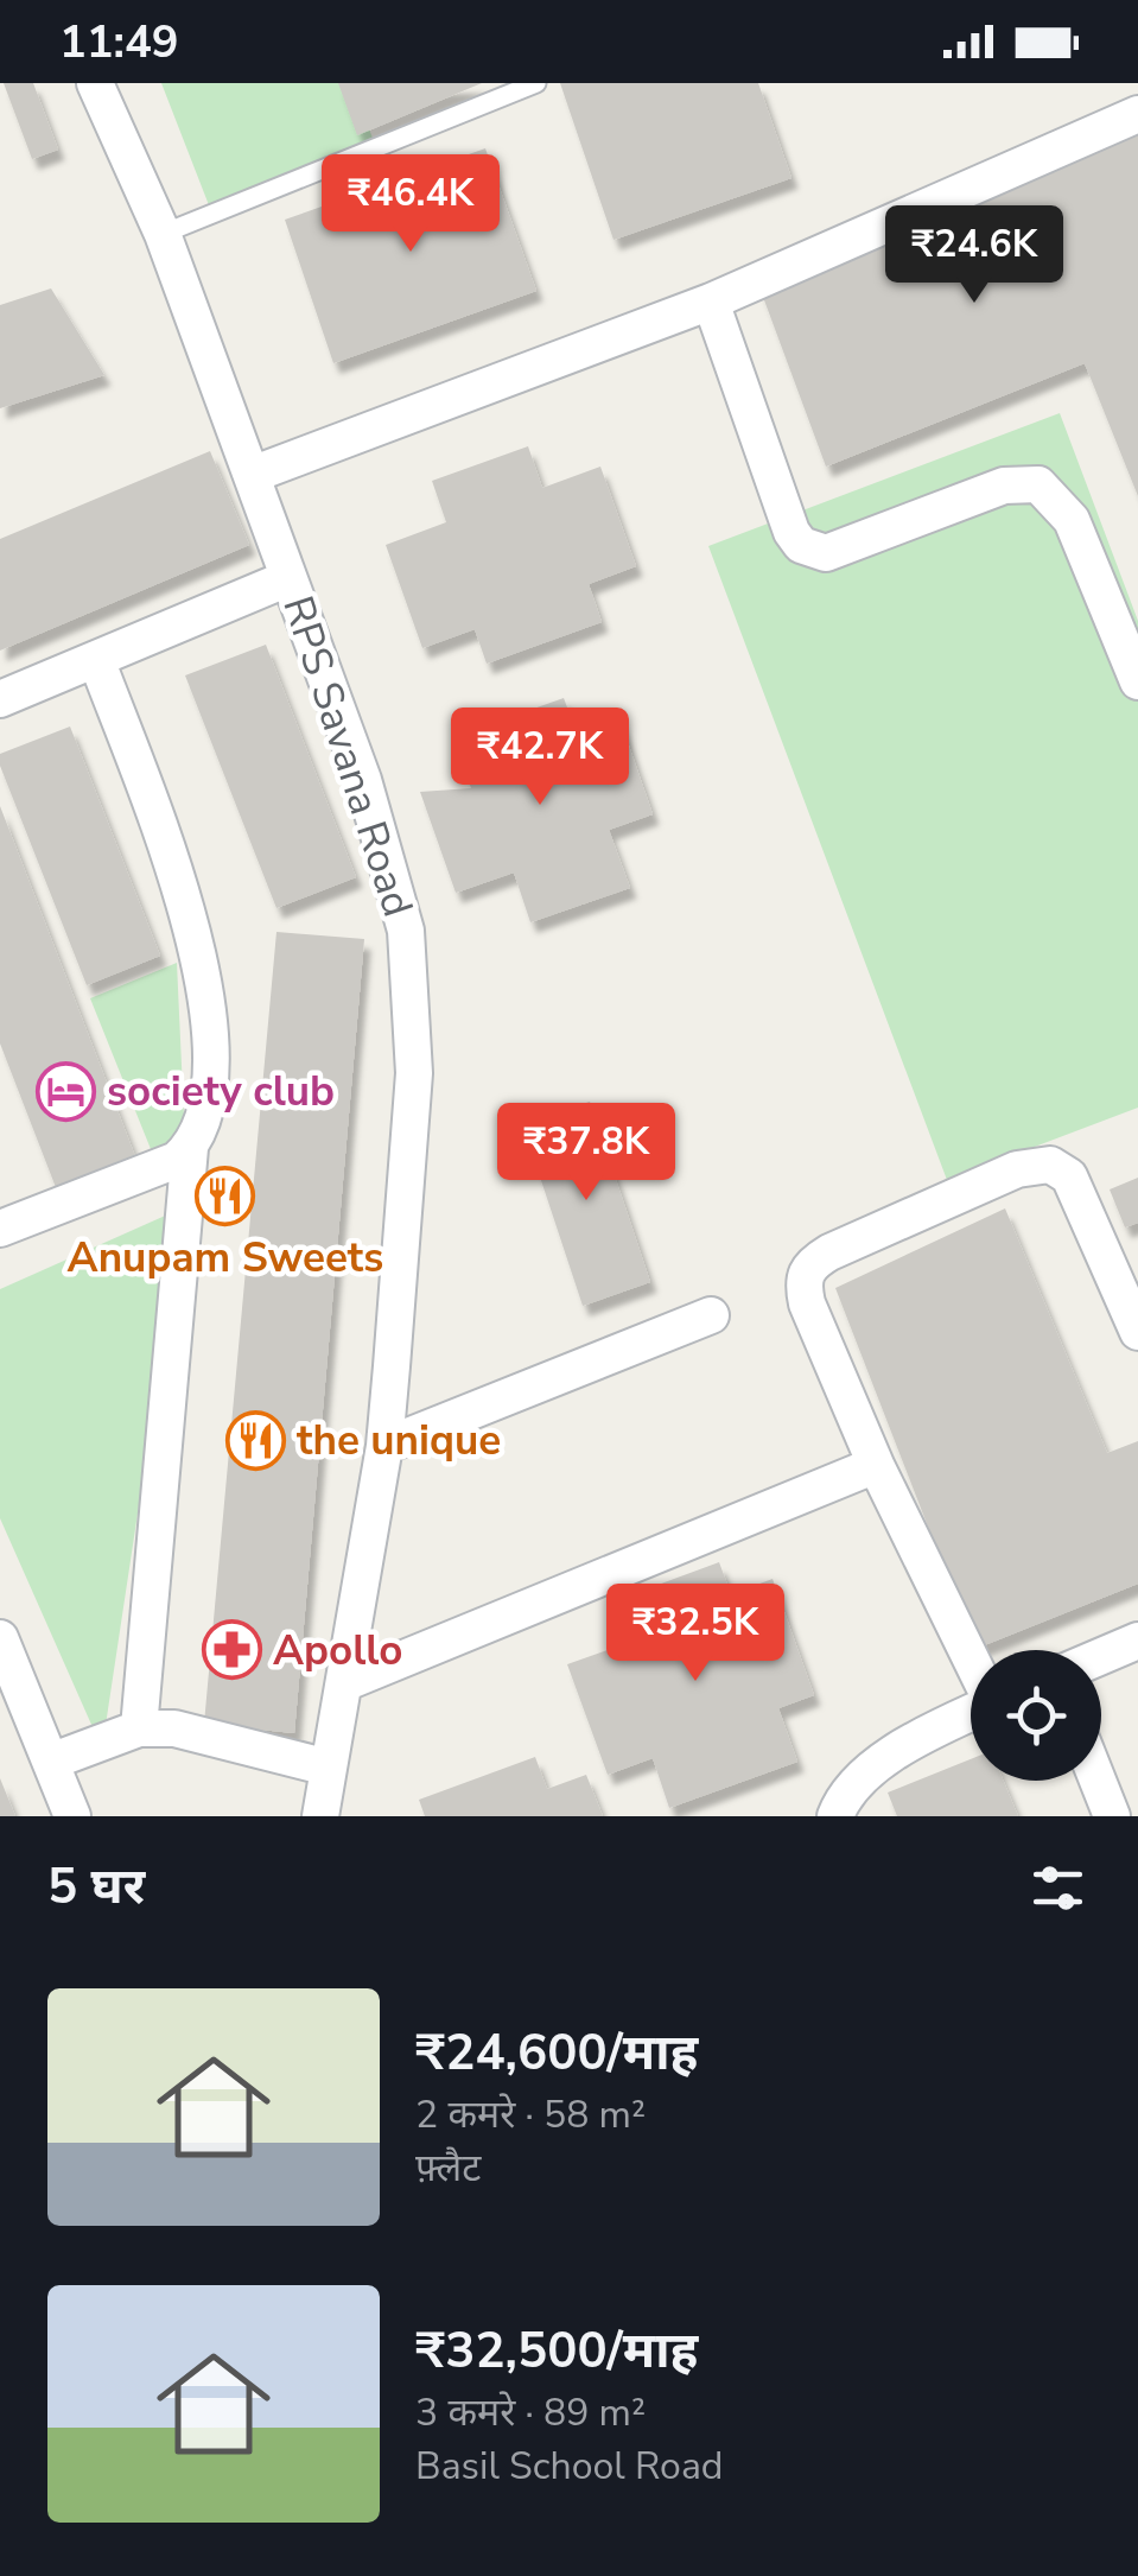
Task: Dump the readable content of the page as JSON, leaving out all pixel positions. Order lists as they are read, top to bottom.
{
  "streets": {
    "street": ["RPS Savana Road"]
  },
  "places": {
    "hotel": ["society club"],
    "restaurant": ["Anupam Sweets", "the unique"],
    "pharmacy": ["Apollo"]
  },
  "page": {
    "status": "11:49",
    "price": [
      "₹46.4K",
      "₹24.6K",
      "₹42.7K",
      "₹37.8K",
      "₹32.5K"
    ],
    "heading": "5 घर",
    "list": [
      {
        "name": "₹24,600/माह",
        "note": "2 कमरे · 58 m² · फ़्लैट"
      },
      {
        "name": "₹32,500/माह",
        "note": "3 कमरे · 89 m² · Basil School Road"
      }
    ]
  }
}
